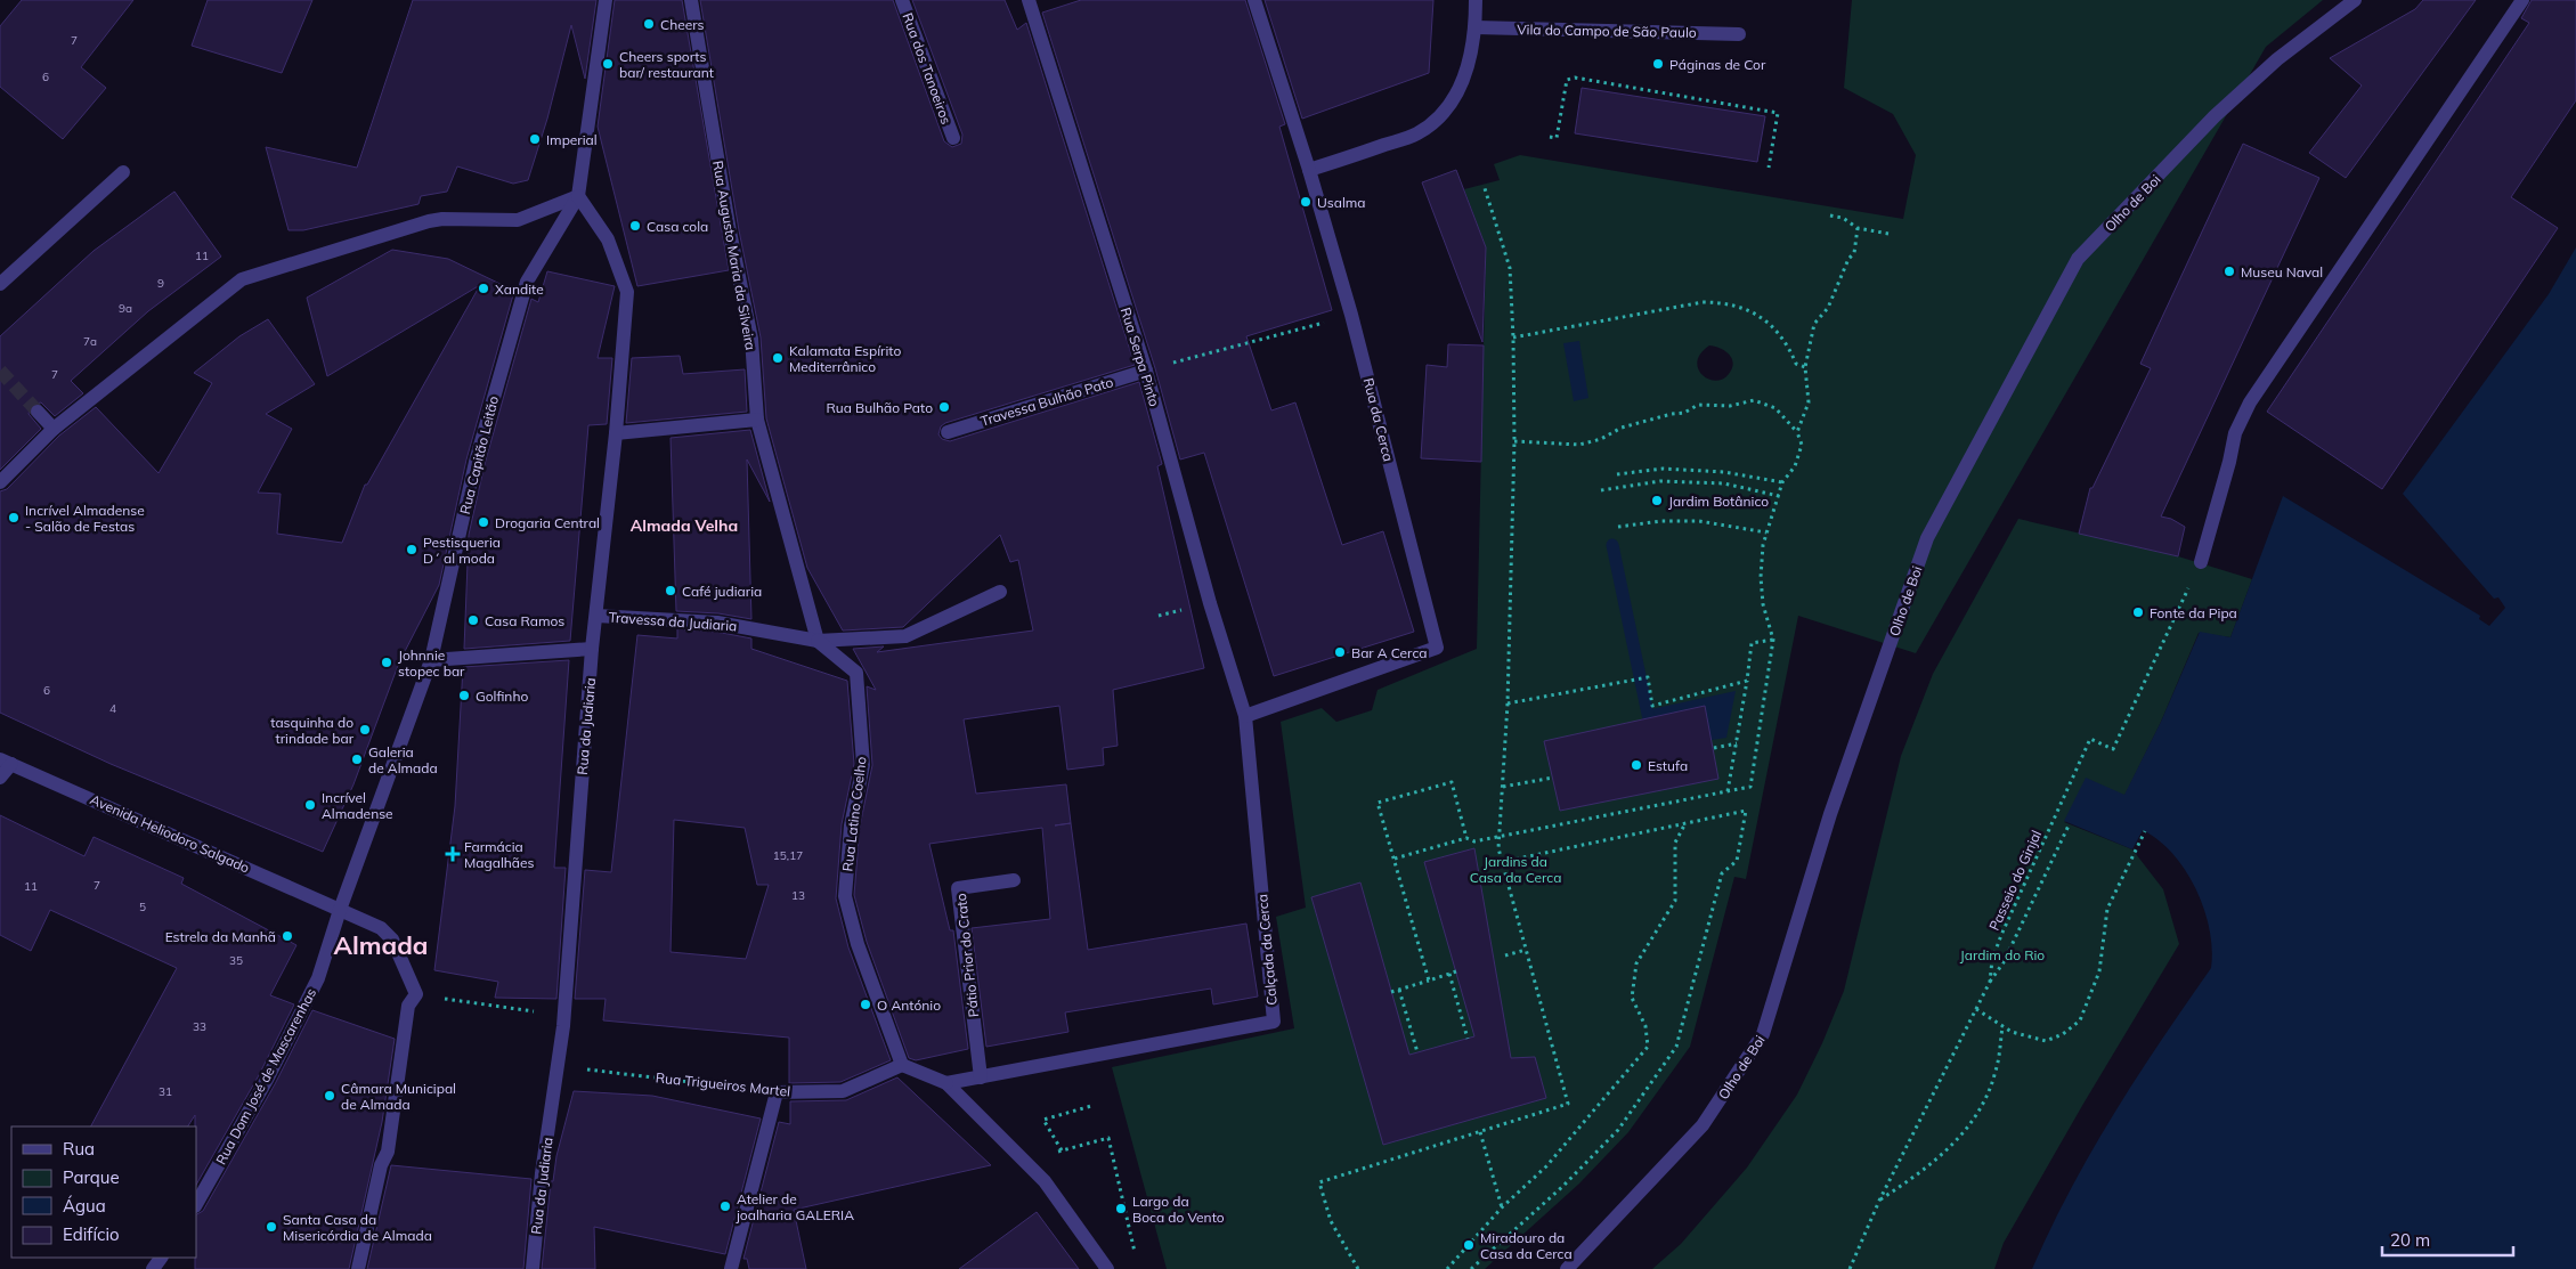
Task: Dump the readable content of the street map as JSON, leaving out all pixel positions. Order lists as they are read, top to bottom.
{
  "streets": {
    "street": [
      "Vila do Campo de São Paulo",
      "Rua dos Tanoeiros",
      "Olho de Boi",
      "Rua Augusto Maria da Silveira",
      "Rua Serpa Pinto",
      "Travessa Bulhão Pato",
      "Rua da Cerca",
      "Rua Capitão Leitão",
      "Travessa da Judiaria",
      "Rua da Judiaria",
      "Rua Latino Coelho",
      "Avenida Heliodoro Salgado",
      "Calçada da Cerca",
      "Pátio Prior do Crato",
      "Rua Dom José de Mascarenhas",
      "Rua Trigueiros Martel"
    ],
    "path": ["Passeio do Ginjal"]
  },
  "crossings": [
    ["Rua Augusto Maria da Silveira", "Travessa da Judiaria"],
    ["Rua Augusto Maria da Silveira", "Rua Latino Coelho"],
    ["Rua Serpa Pinto", "Travessa Bulhão Pato"],
    ["Rua Serpa Pinto", "Rua da Cerca"],
    ["Rua Serpa Pinto", "Calçada da Cerca"],
    ["Rua da Cerca", "Calçada da Cerca"],
    ["Rua Capitão Leitão", "Rua da Judiaria"],
    ["Rua Capitão Leitão", "Avenida Heliodoro Salgado"],
    ["Rua Capitão Leitão", "Rua Dom José de Mascarenhas"],
    ["Travessa da Judiaria", "Rua da Judiaria"],
    ["Travessa da Judiaria", "Rua Latino Coelho"],
    ["Rua da Judiaria", "Rua Trigueiros Martel"],
    ["Rua Latino Coelho", "Rua Trigueiros Martel"],
    ["Avenida Heliodoro Salgado", "Rua Dom José de Mascarenhas"],
    ["Calçada da Cerca", "Pátio Prior do Crato"]
  ],
  "districts": ["Almada Velha", "Almada"],
  "parks": ["Jardins da Casa da Cerca", "Jardim do Rio"],
  "places": {
    "other": [
      "Cheers",
      "Cheers sports bar/ restaurant",
      "Páginas de Cor",
      "Imperial",
      "Usalma",
      "Casa cola",
      "Museu Naval",
      "Xandite",
      "Kalamata Espírito Mediterrânico",
      "Rua Bulhão Pato",
      "Jardim Botânico",
      "Incrível Almadense - Salão de Festas",
      "Drogaria Central",
      "Pestisqueria D´ al moda",
      "Café judiaria",
      "Fonte da Pipa",
      "Casa Ramos",
      "Bar A Cerca",
      "Johnnie stopec bar",
      "Golfinho",
      "tasquinha do trindade bar",
      "Galeria de Almada",
      "Estufa",
      "Incrível Almadense",
      "Estrela da Manhã",
      "O António",
      "Câmara Municipal de Almada",
      "Atelier de joalharia GALERIA",
      "Largo da Boca do Vento",
      "Santa Casa da Misericórdia de Almada",
      "Miradouro da Casa da Cerca"
    ],
    "health": ["Farmácia Magalhães"]
  },
  "house_numbers": [
    "7",
    "6",
    "11",
    "9",
    "9a",
    "7a",
    "7",
    "6",
    "4",
    "15,17",
    "7",
    "11",
    "13",
    "5",
    "35",
    "33",
    "31"
  ],
  "legend": [
    "Rua",
    "Parque",
    "Água",
    "Edifício"
  ],
  "scale_bar": "20 m"
}
